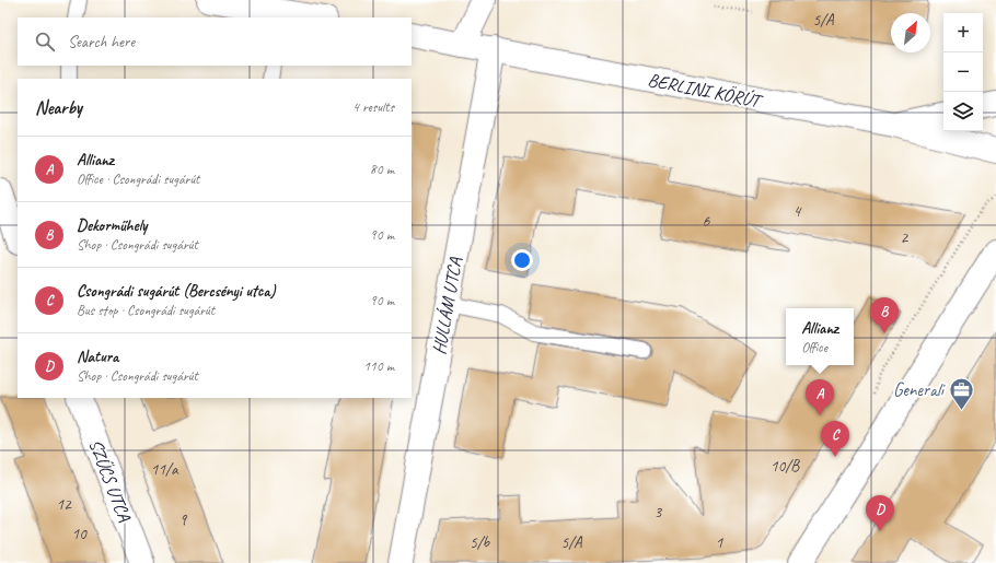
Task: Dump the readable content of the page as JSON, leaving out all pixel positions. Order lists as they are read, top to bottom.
{
  "streets": {
    "street": ["BERLINI KÖRÚT", "HULLÁM UTCA", "SZŰCS UTCA"]
  },
  "crossings": [
    ["BERLINI KÖRÚT", "HULLÁM UTCA"]
  ],
  "places": {
    "office": ["Generali"]
  },
  "house_numbers": [
    "5/A",
    "4",
    "6",
    "2",
    "10/B",
    "11/a",
    "12",
    "3",
    "9",
    "10",
    "5/b",
    "5/A",
    "1"
  ],
  "north": "top right",
  "page": {
    "map_buttons": ["+", "−"],
    "search": "Search here",
    "heading": ["Nearby", "4 results"],
    "list": [
      {
        "mark": "A",
        "name": "Allianz",
        "note": "Office · Csongrádi sugárút",
        "value": "80 m"
      },
      {
        "mark": "B",
        "name": "Dekorműhely",
        "note": "Shop · Csongrádi sugárút",
        "value": "90 m"
      },
      {
        "mark": "C",
        "name": "Csongrádi sugárút (Bercsényi utca)",
        "note": "Bus stop · Csongrádi sugárút",
        "value": "90 m"
      },
      {
        "mark": "D",
        "name": "Natura",
        "note": "Shop · Csongrádi sugárút",
        "value": "110 m"
      }
    ],
    "pins": [
      "B",
      "A",
      "C",
      "D"
    ],
    "popup": ["Allianz", "Office"]
  }
}
